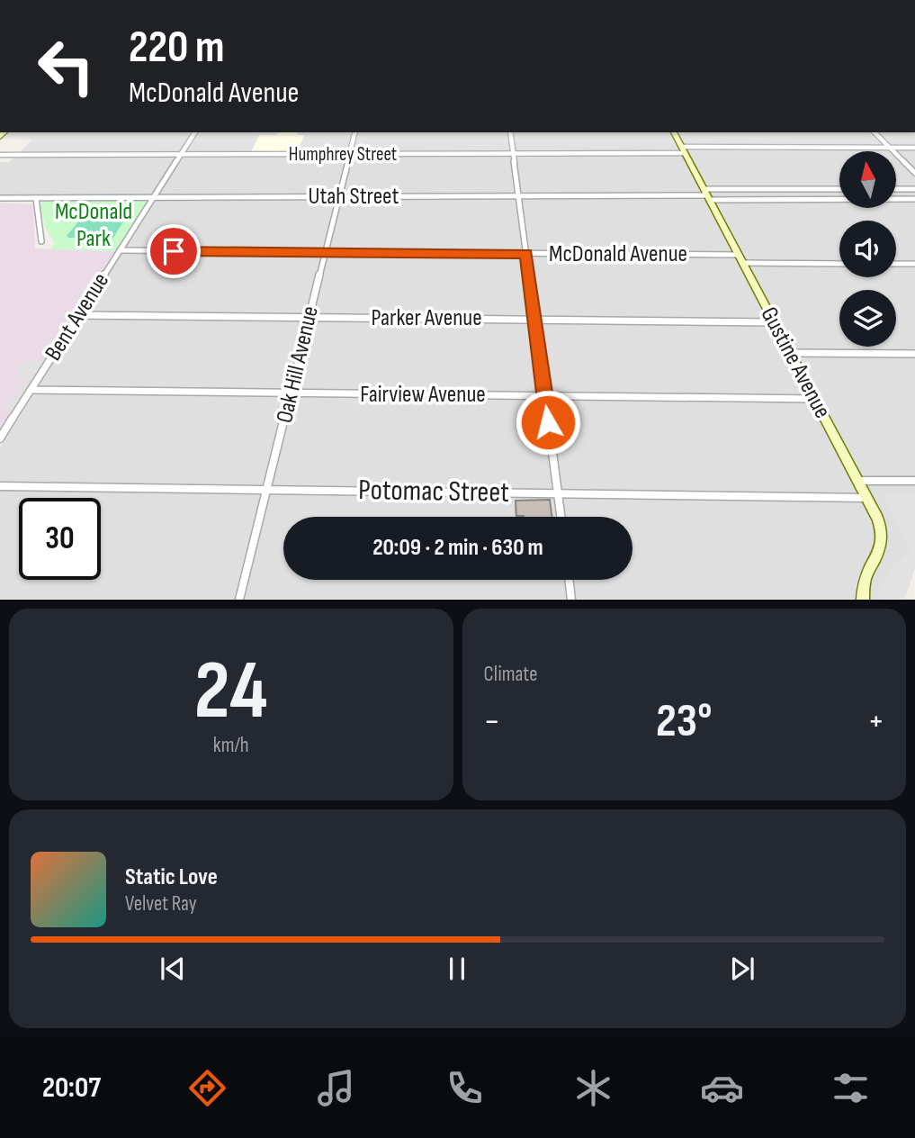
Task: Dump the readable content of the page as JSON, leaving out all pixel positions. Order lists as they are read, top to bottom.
{
  "streets": {
    "street": [
      "Humphrey Street",
      "Utah Street",
      "McDonald Avenue",
      "Bent Avenue",
      "Parker Avenue",
      "Gustine Avenue",
      "Oak Hill Avenue",
      "Fairview Avenue",
      "Potomac Street"
    ]
  },
  "crossings": [
    ["Humphrey Street", "Bent Avenue"],
    ["Humphrey Street", "Gustine Avenue"],
    ["Humphrey Street", "Oak Hill Avenue"],
    ["Utah Street", "Bent Avenue"],
    ["Utah Street", "Gustine Avenue"],
    ["Utah Street", "Oak Hill Avenue"],
    ["McDonald Avenue", "Bent Avenue"],
    ["McDonald Avenue", "Gustine Avenue"],
    ["McDonald Avenue", "Oak Hill Avenue"],
    ["Bent Avenue", "Parker Avenue"],
    ["Bent Avenue", "Fairview Avenue"],
    ["Parker Avenue", "Gustine Avenue"],
    ["Parker Avenue", "Oak Hill Avenue"],
    ["Gustine Avenue", "Fairview Avenue"],
    ["Gustine Avenue", "Potomac Street"],
    ["Oak Hill Avenue", "Fairview Avenue"],
    ["Oak Hill Avenue", "Potomac Street"]
  ],
  "parks": ["McDonald Park"],
  "north": "top",
  "page": {
    "turn": ["220 m", "McDonald Avenue"],
    "limit": "30",
    "trip": "20:09 · 2 min · 630 m",
    "tile": [
      ["24", "km/h"],
      "Climate"
    ],
    "heat": ["−", "23°", "+"],
    "song": ["Static Love", "Velvet Ray"],
    "tabs": "20:07"
  }
}
